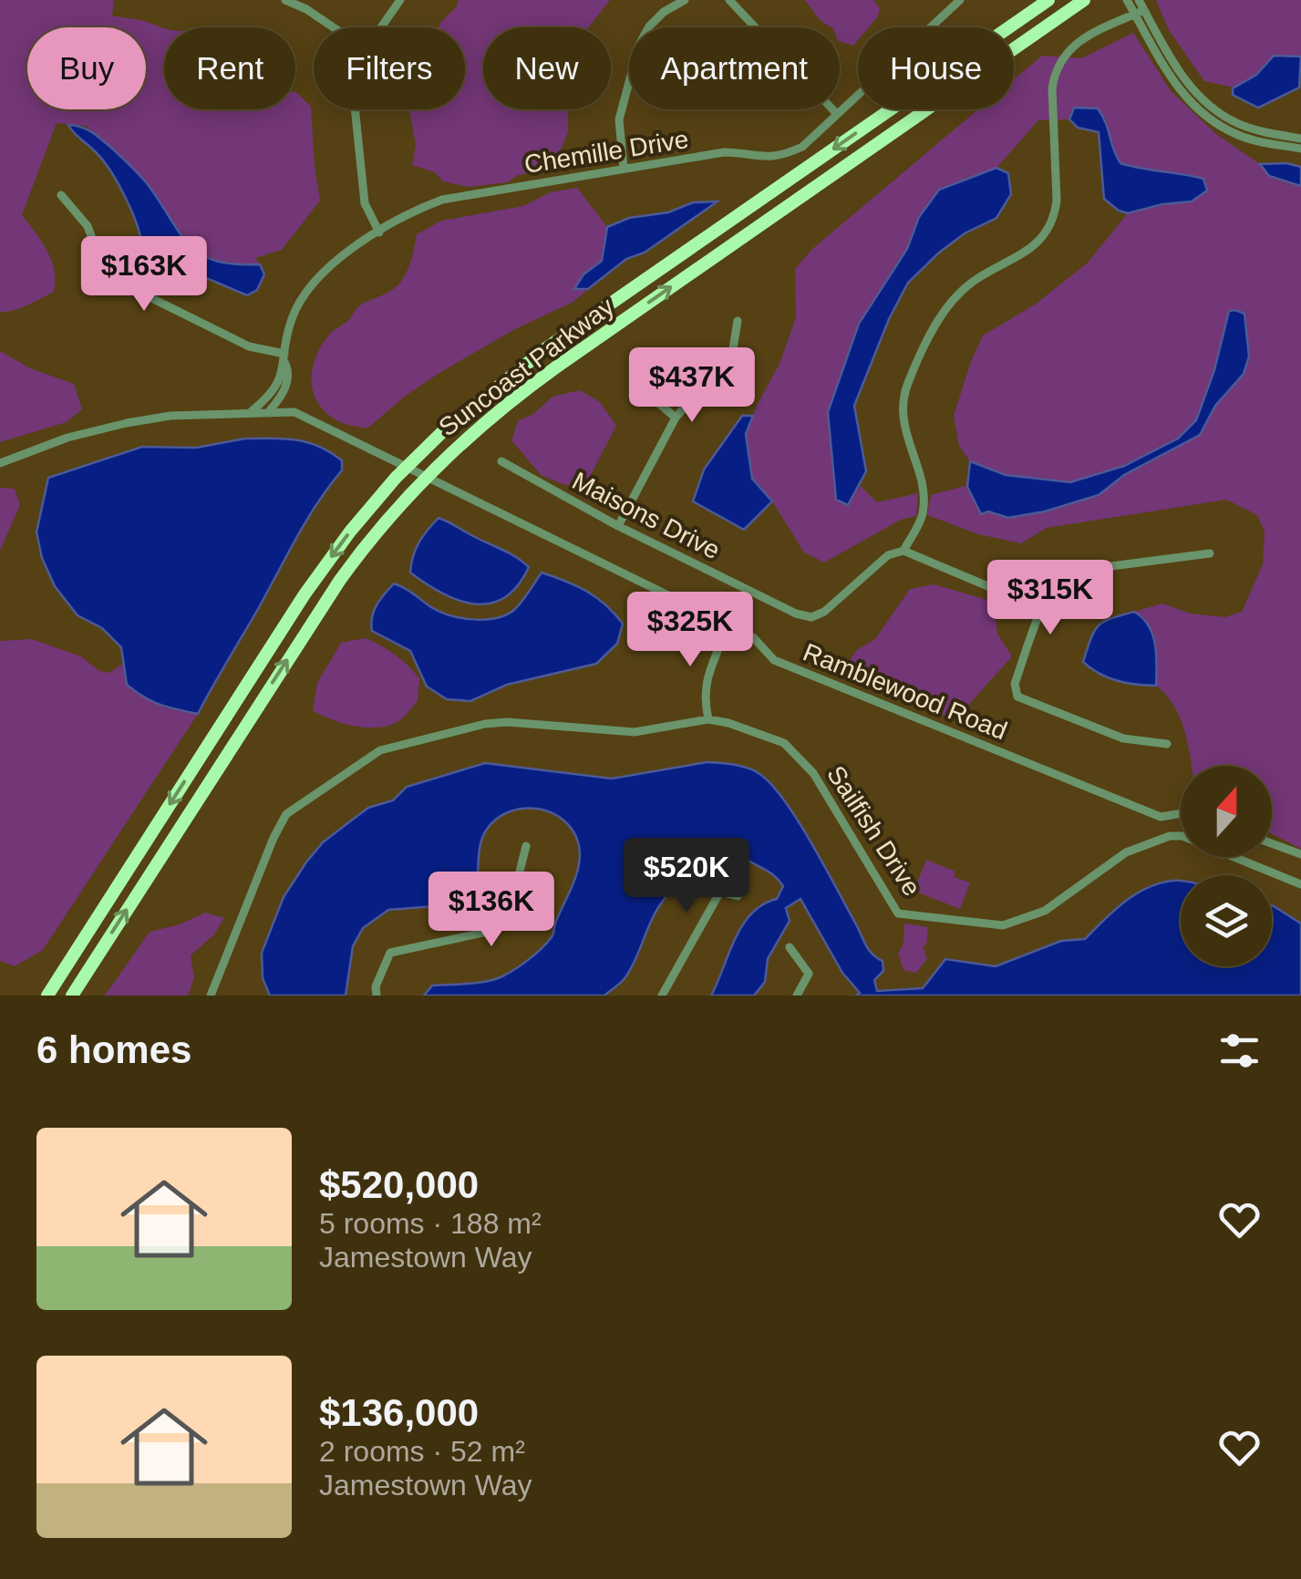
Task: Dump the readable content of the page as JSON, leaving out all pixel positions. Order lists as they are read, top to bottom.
{
  "streets": {
    "highway": ["Suncoast Parkway"],
    "street": [
      "Chemille Drive",
      "Maisons Drive",
      "Ramblewood Road",
      "Sailfish Drive"
    ]
  },
  "crossings": [
    ["Chemille Drive", "Ramblewood Road"]
  ],
  "north": "top",
  "page": {
    "chip": [
      "Buy",
      "Rent",
      "Filters",
      "New",
      "Apartment",
      "House"
    ],
    "price": [
      "$163K",
      "$437K",
      "$315K",
      "$325K",
      "$520K",
      "$136K"
    ],
    "heading": "6 homes",
    "list": [
      {
        "name": "$520,000",
        "note": "5 rooms · 188 m² · Jamestown Way"
      },
      {
        "name": "$136,000",
        "note": "2 rooms · 52 m² · Jamestown Way"
      }
    ]
  }
}
